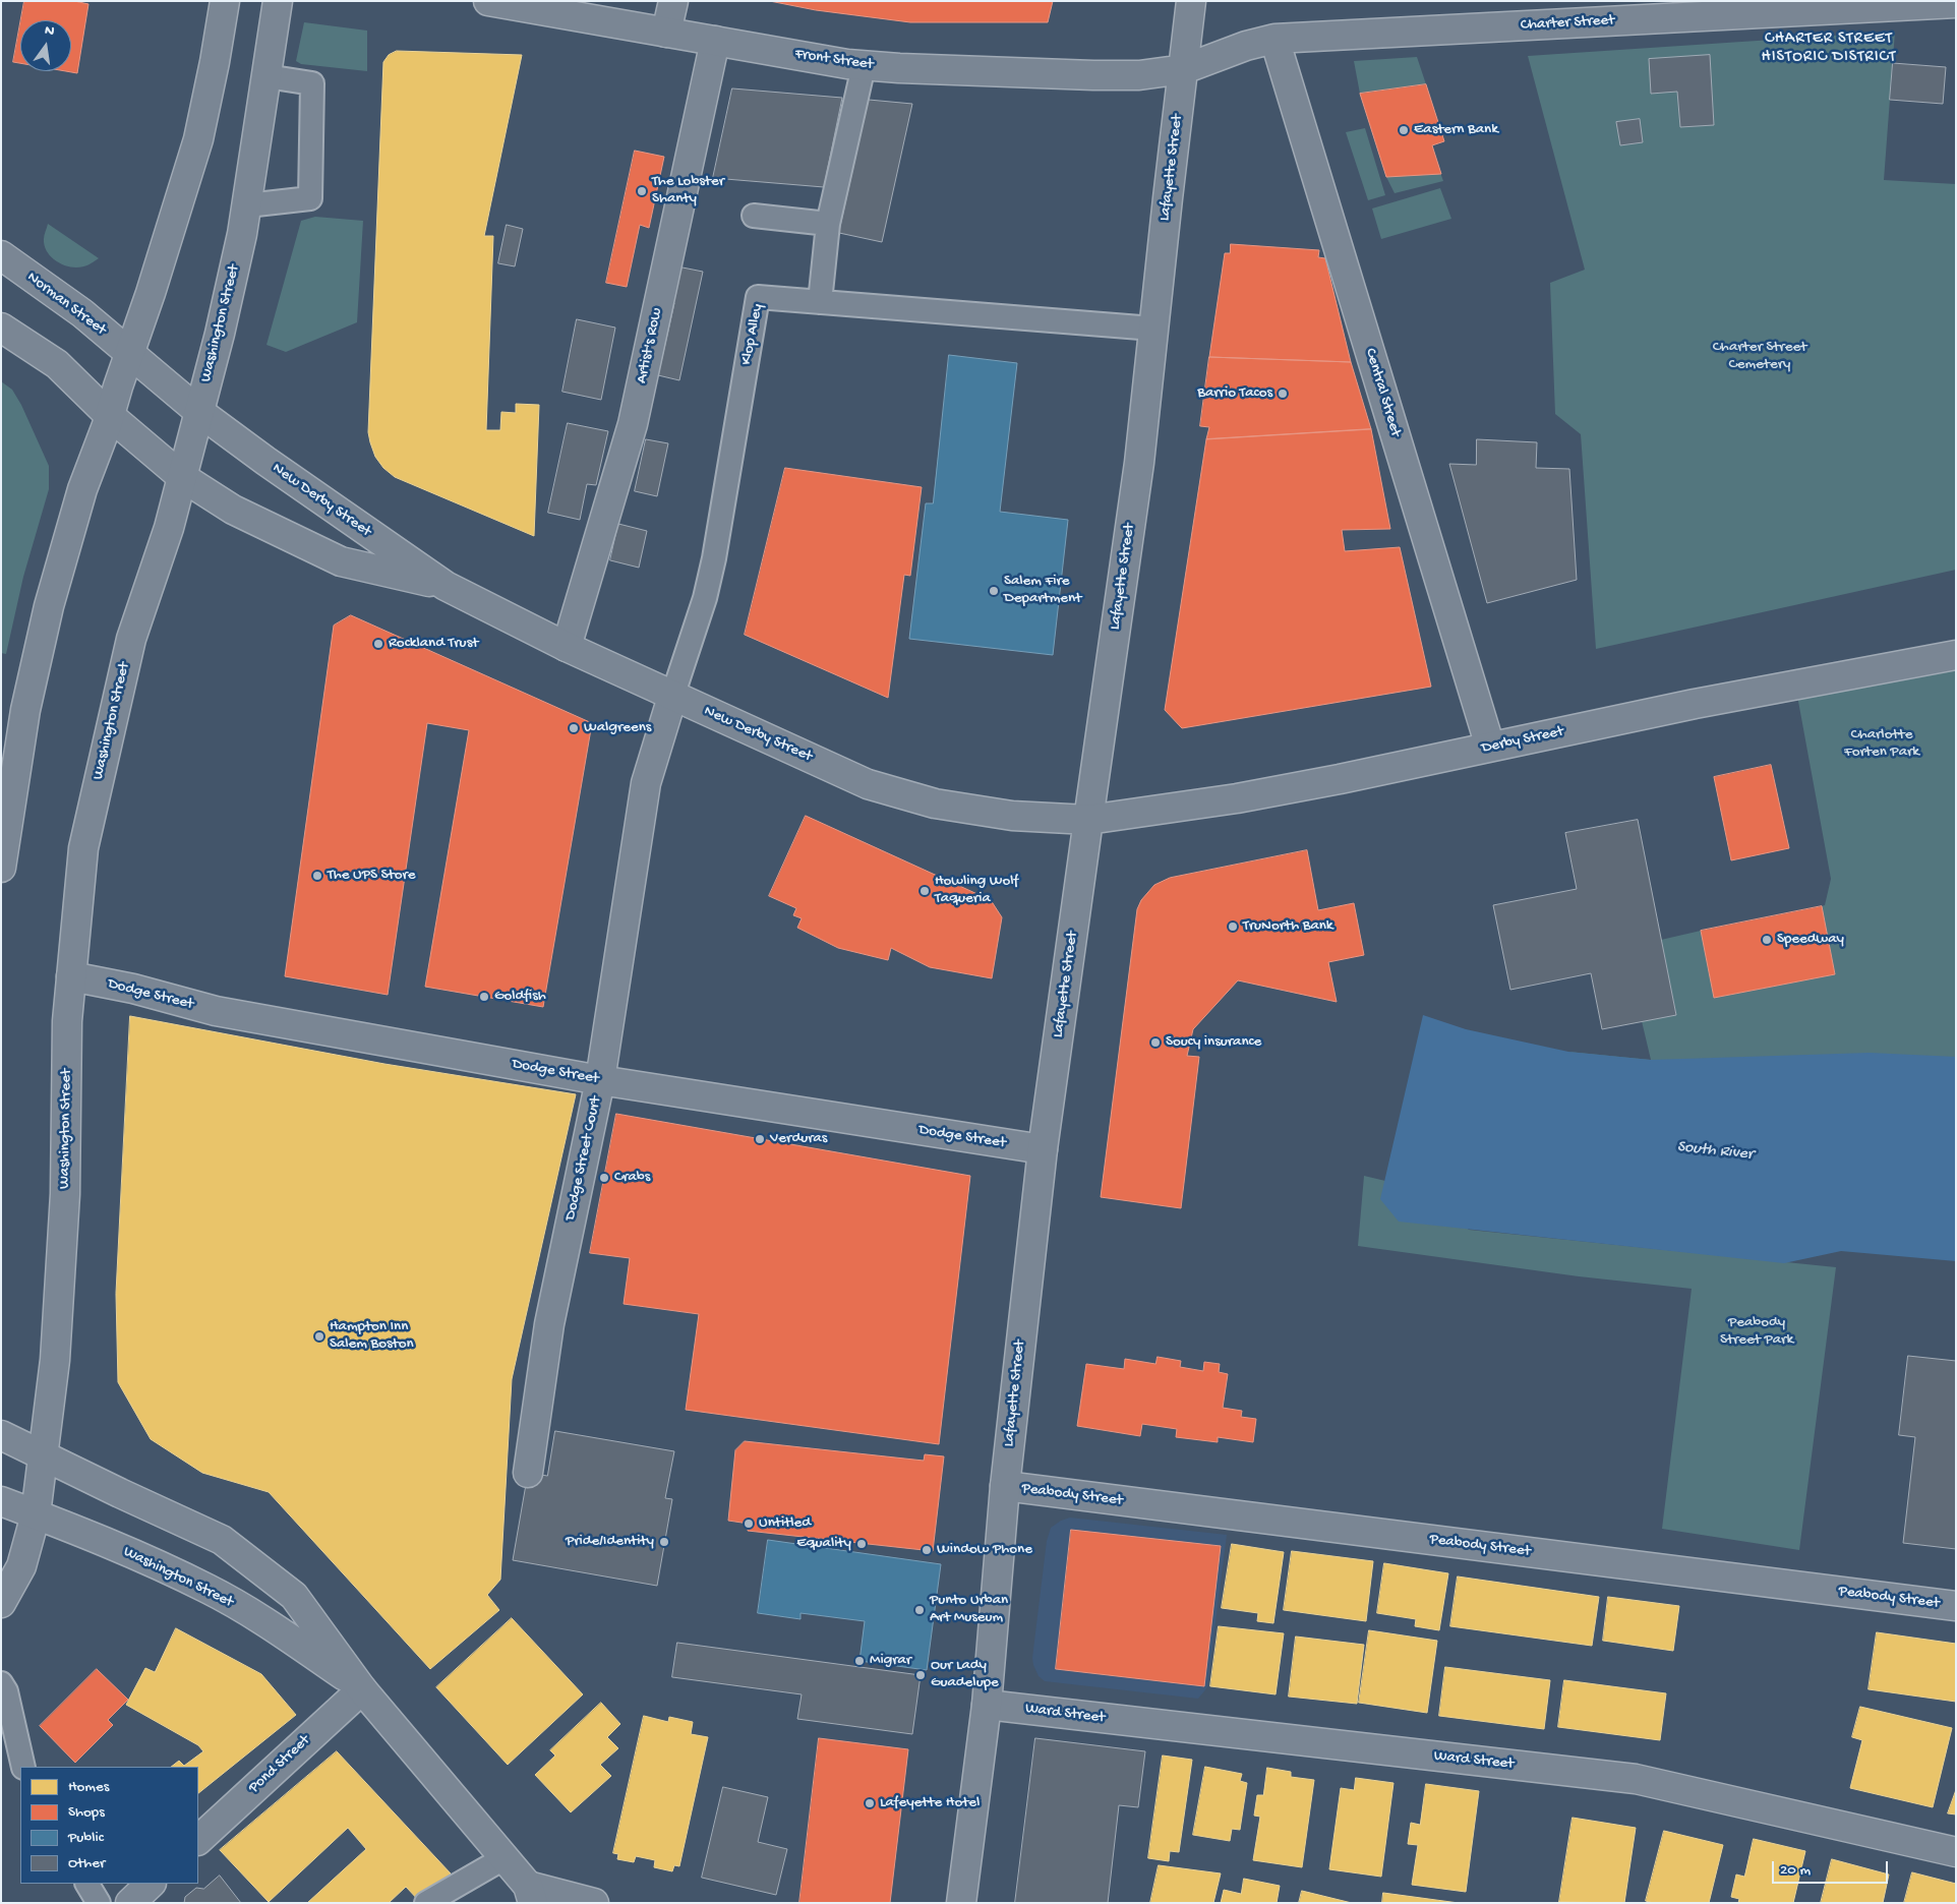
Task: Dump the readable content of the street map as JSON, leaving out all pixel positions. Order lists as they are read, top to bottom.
{
  "streets": {
    "main road": [
      "Charter Street",
      "Front Street",
      "Lafayette Street",
      "Norman Street",
      "Washington Street",
      "Artist's Row",
      "Central Street",
      "New Derby Street",
      "Derby Street",
      "Dodge Street",
      "Dodge Street Court",
      "Peabody Street",
      "Ward Street",
      "Pond Street"
    ],
    "lane": ["Klop Alley"]
  },
  "crossings": [
    ["Charter Street", "Front Street"],
    ["Charter Street", "Lafayette Street"],
    ["Charter Street", "Central Street"],
    ["Front Street", "Lafayette Street"],
    ["Front Street", "Artist's Row"],
    ["Lafayette Street", "Klop Alley"],
    ["Lafayette Street", "New Derby Street"],
    ["Lafayette Street", "Derby Street"],
    ["Lafayette Street", "Dodge Street"],
    ["Lafayette Street", "Peabody Street"],
    ["Lafayette Street", "Ward Street"],
    ["Norman Street", "Washington Street"],
    ["Norman Street", "New Derby Street"],
    ["Washington Street", "New Derby Street"],
    ["Washington Street", "Dodge Street"],
    ["Washington Street", "Pond Street"],
    ["Klop Alley", "New Derby Street"],
    ["Klop Alley", "Dodge Street Court"],
    ["Artist's Row", "New Derby Street"],
    ["Central Street", "Derby Street"],
    ["New Derby Street", "Derby Street"],
    ["New Derby Street", "Dodge Street Court"],
    ["Dodge Street", "Dodge Street Court"]
  ],
  "districts": ["CHARTER STREET HISTORIC DISTRICT"],
  "water": ["South River"],
  "parks": ["Charter Street Cemetery", "Charlotte Forten Park", "Peabody Street Park"],
  "places": [
    "Eastern Bank",
    "The Lobster Shanty",
    "Barrio Tacos",
    "Salem Fire Department",
    "Rockland Trust",
    "Walgreens",
    "The UPS Store",
    "Howling Wolf Taqueria",
    "TruNorth Bank",
    "Speedway",
    "Goldfish",
    "Soucy insurance",
    "Verduras",
    "Crabs",
    "Hampton Inn Salem Boston",
    "Untitled",
    "Pride/Identity",
    "Equality",
    "Window Phone",
    "Punto Urban Art Museum",
    "Migrar",
    "Our Lady Guadelupe",
    "Lafeyette Hotel"
  ],
  "legend": [
    "Homes",
    "Shops",
    "Public",
    "Other"
  ],
  "scale_bar": "20 m",
  "north": "top"
}
